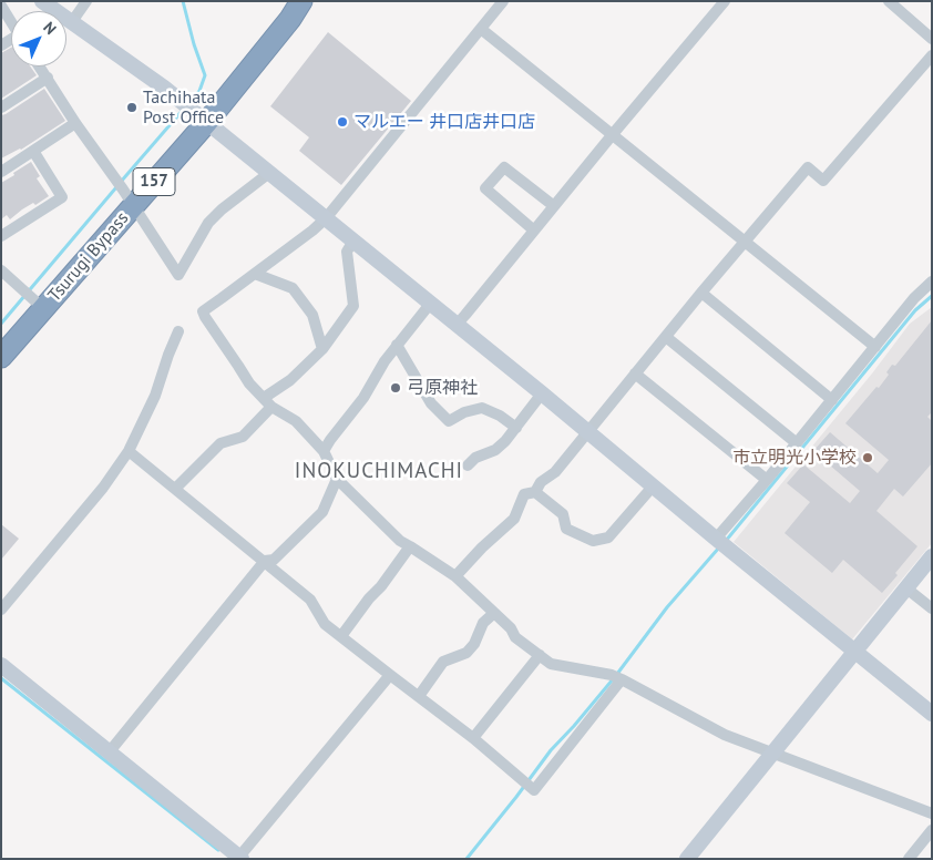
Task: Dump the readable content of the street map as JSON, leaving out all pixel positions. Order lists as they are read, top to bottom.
{
  "streets": {
    "highway": ["157", "Tsurugi Bypass"]
  },
  "districts": ["INOKUCHIMACHI"],
  "places": [
    "Tachihata Post Office",
    "マルエー 井口店井口店",
    "弓原神社",
    "市立明光小学校"
  ],
  "north": "top right"
}
